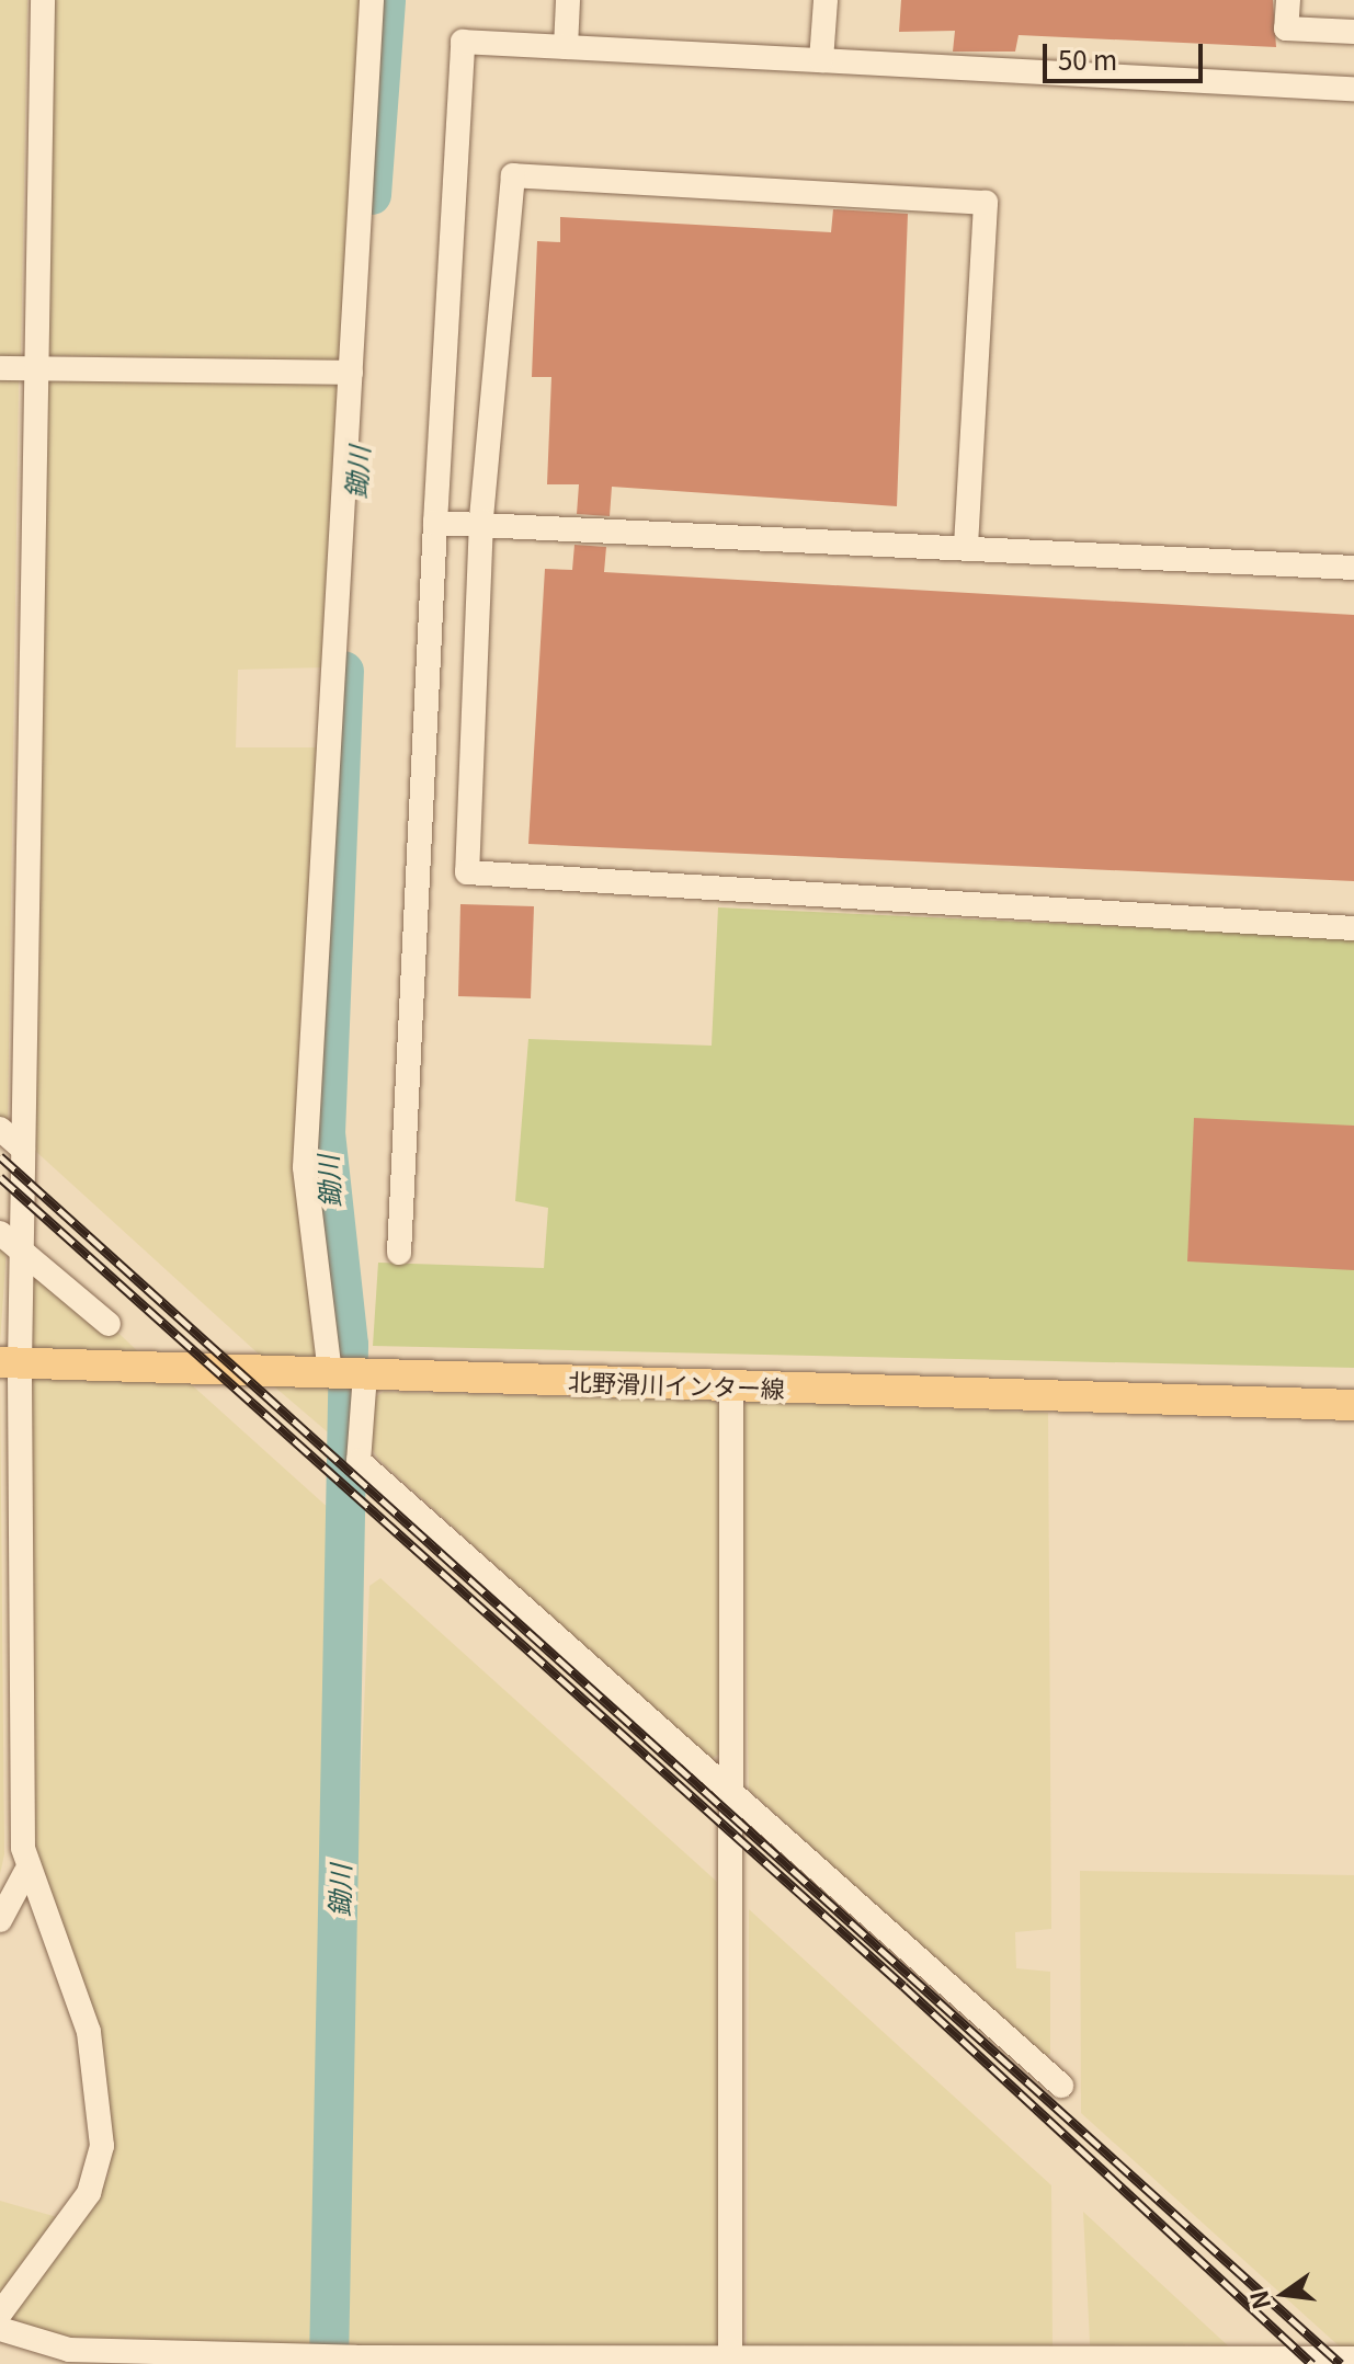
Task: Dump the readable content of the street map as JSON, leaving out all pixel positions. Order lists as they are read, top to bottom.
{
  "streets": {
    "main road": ["北野滑川インター線"]
  },
  "water": ["鋤川"],
  "scale_bar": "50 m",
  "north": "left"
}
